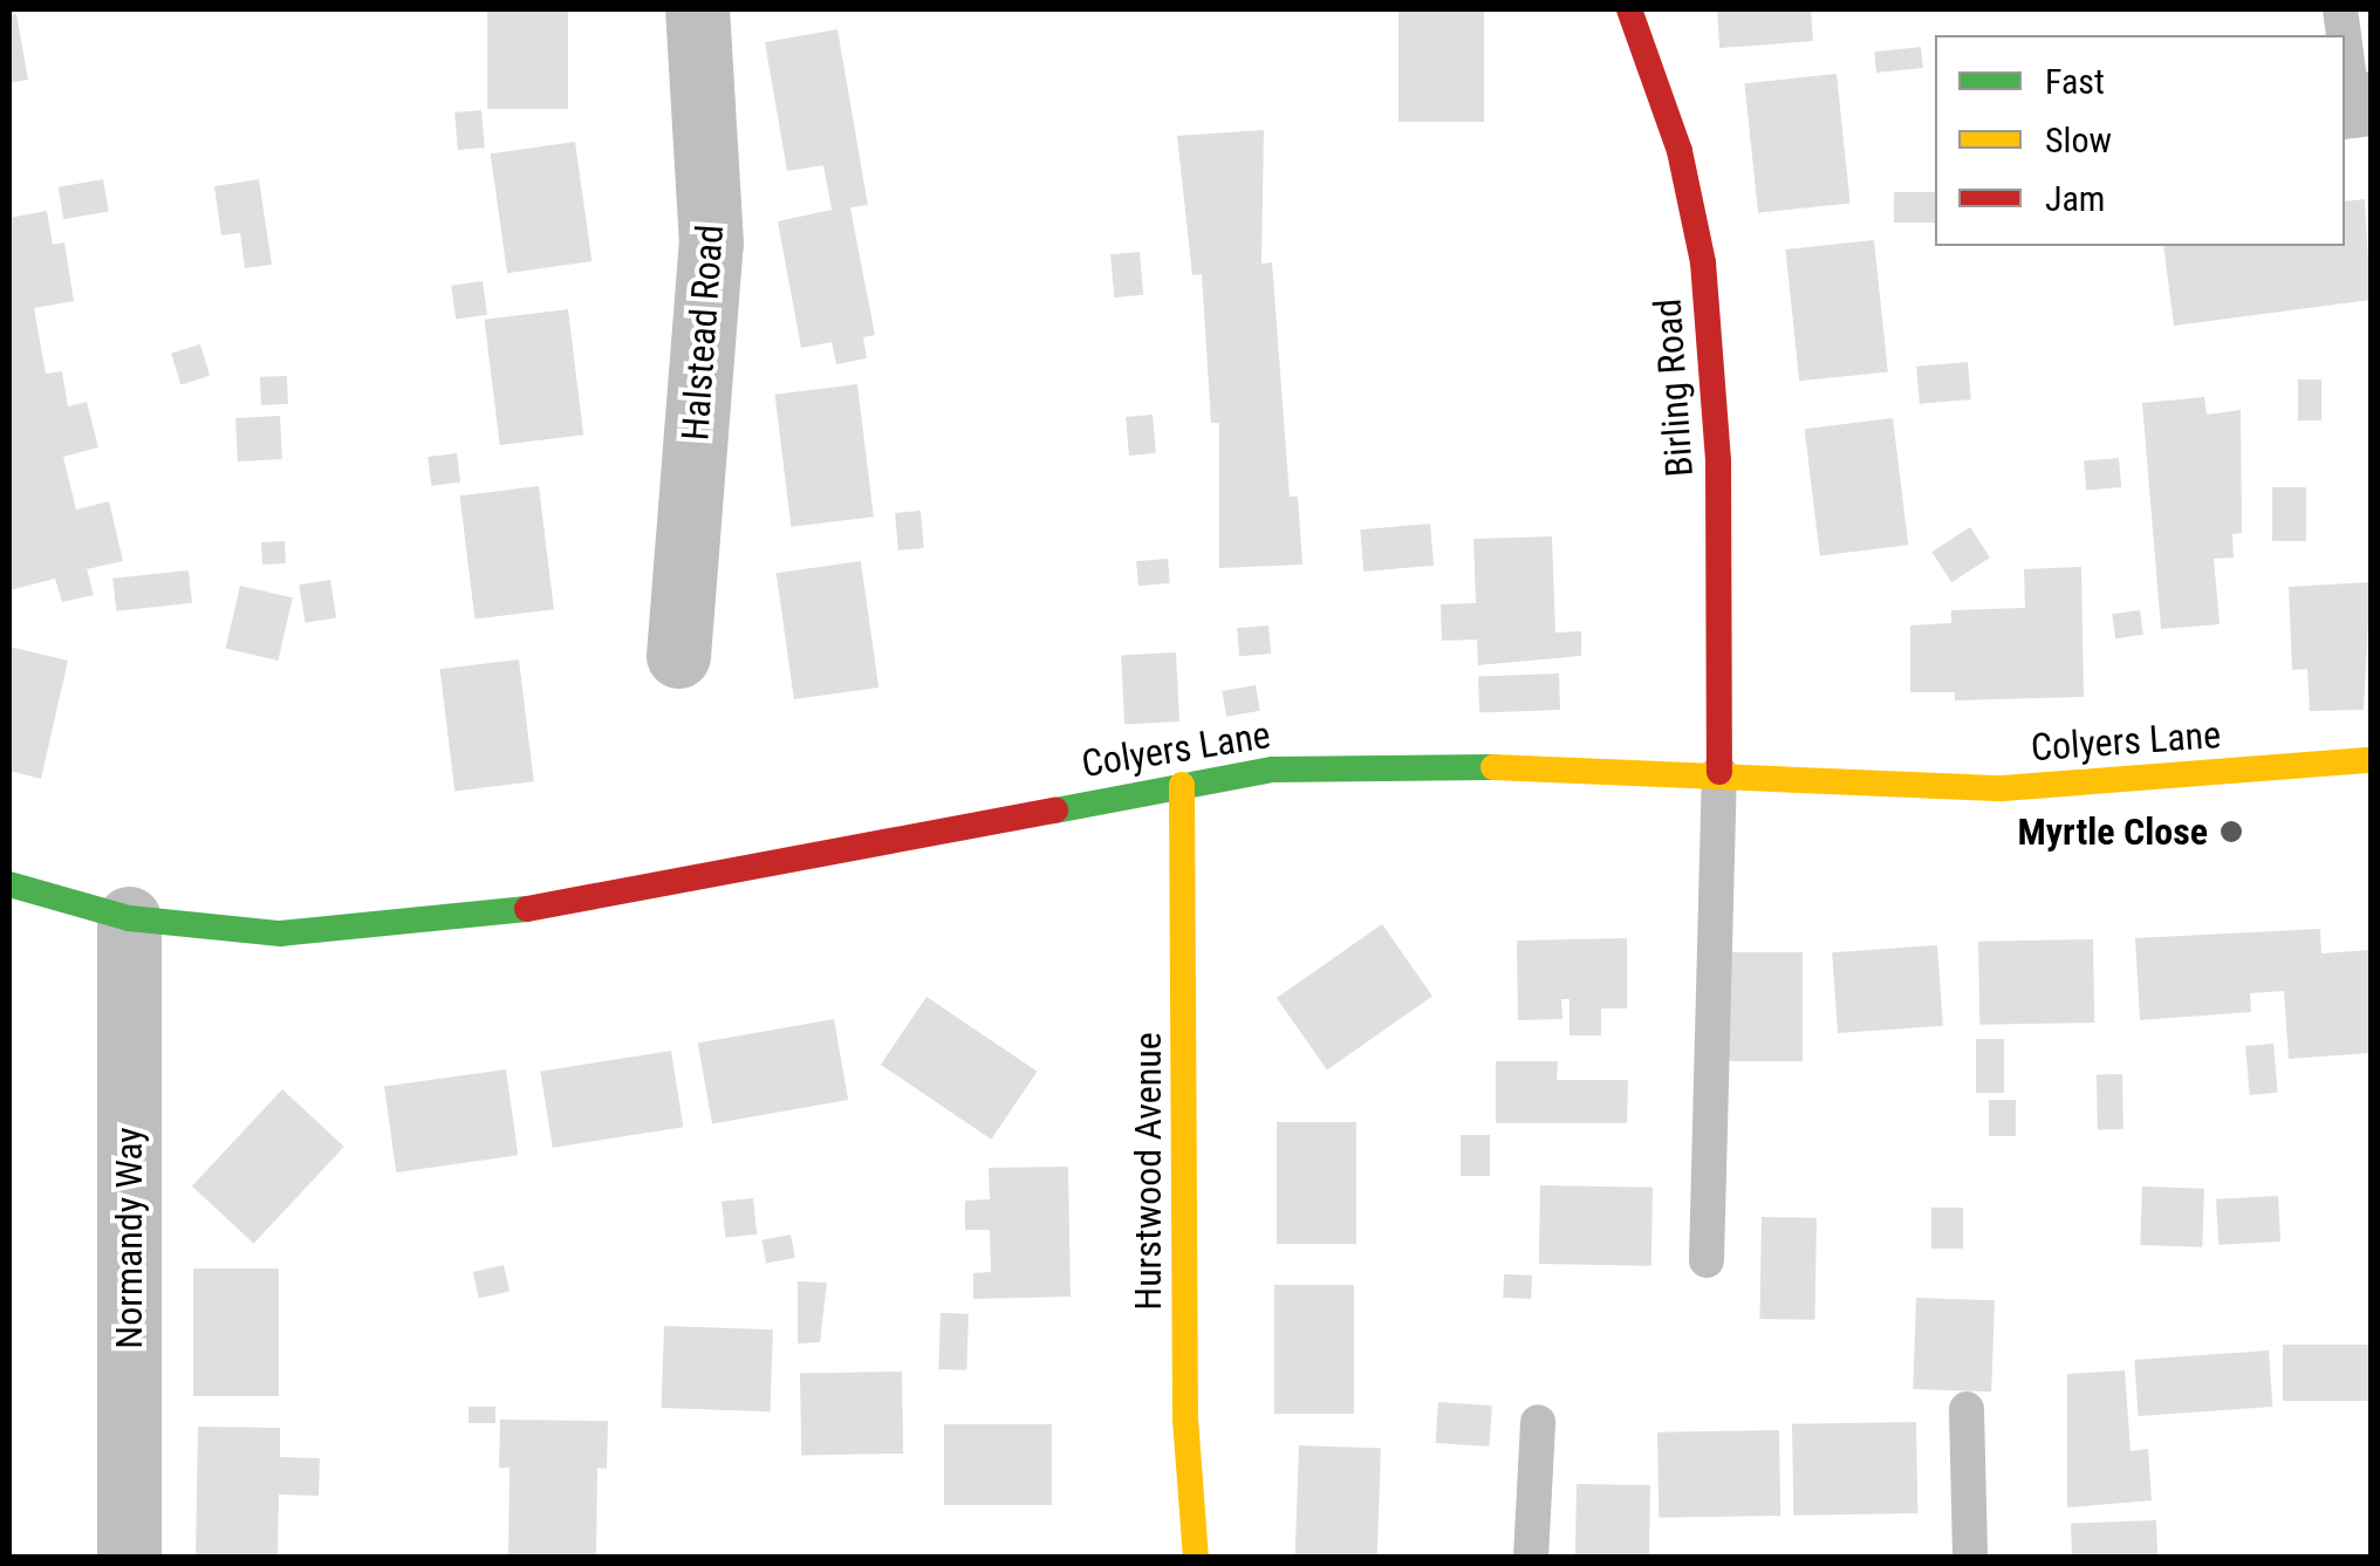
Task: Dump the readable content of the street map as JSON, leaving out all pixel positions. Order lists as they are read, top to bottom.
{
  "streets": {
    "street": [
      "Halstead Road",
      "Birling Road",
      "Colyers Lane",
      "Hurstwood Avenue",
      "Normandy Way"
    ]
  },
  "crossings": [
    ["Birling Road", "Colyers Lane"],
    ["Colyers Lane", "Hurstwood Avenue"],
    ["Colyers Lane", "Normandy Way"]
  ],
  "places": ["Myrtle Close"],
  "legend": ["Fast", "Slow", "Jam"]
}
